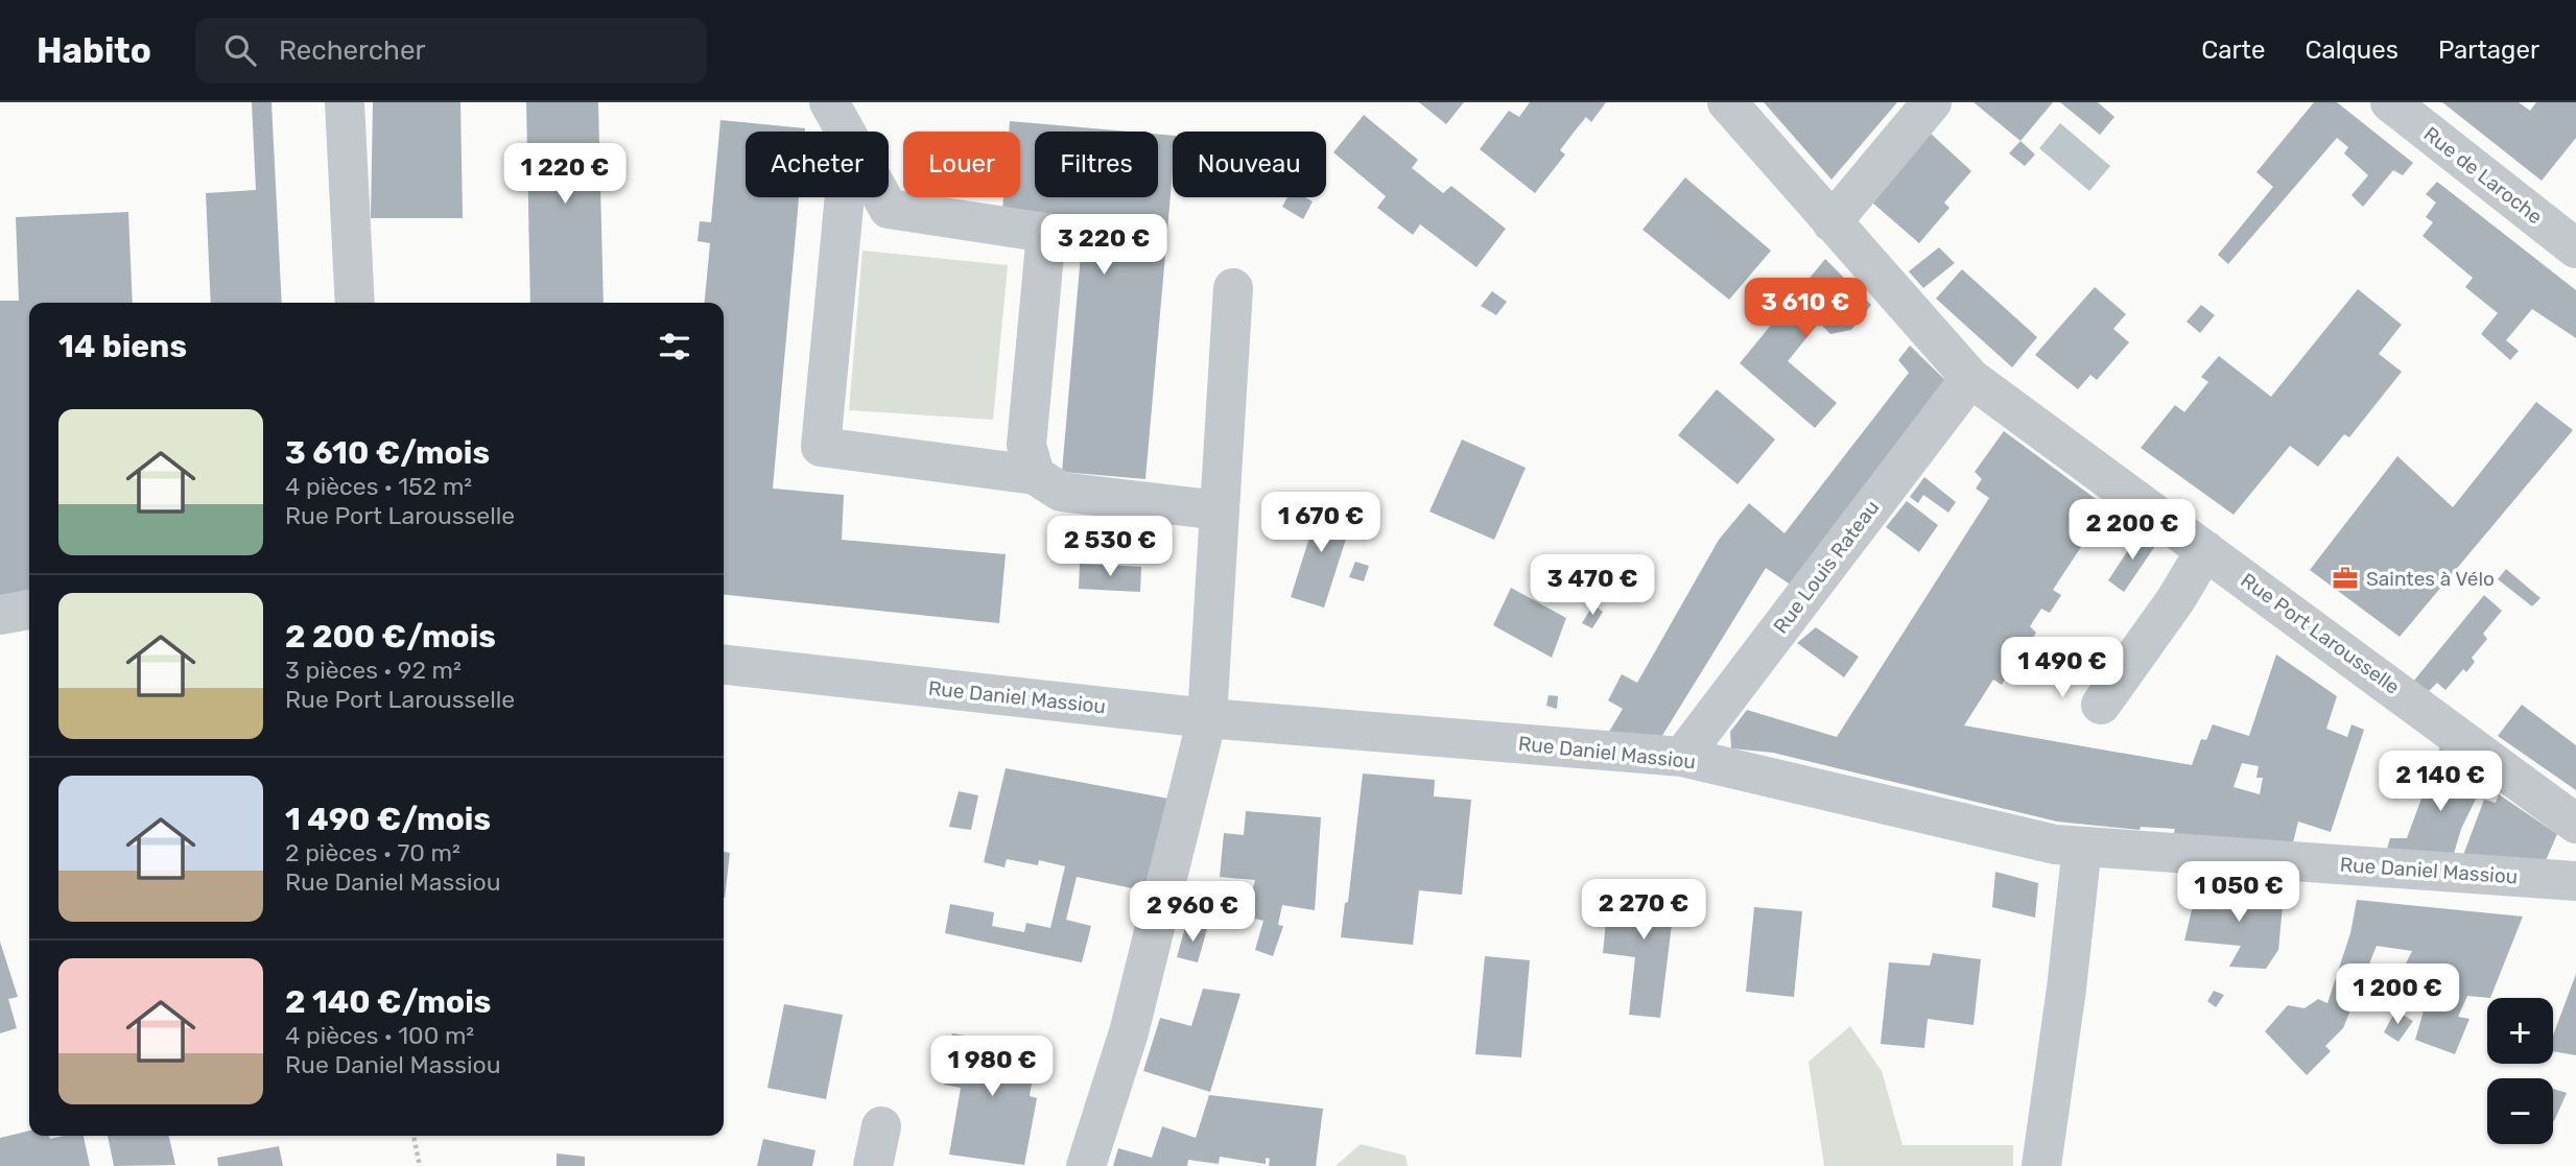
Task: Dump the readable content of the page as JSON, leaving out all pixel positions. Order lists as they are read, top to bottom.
{
  "streets": {
    "street": [
      "Rue de Laroche",
      "Rue Louis Rateau",
      "Rue Port Larousselle",
      "Rue Daniel Massiou"
    ]
  },
  "crossings": [
    ["Rue Louis Rateau", "Rue Port Larousselle"],
    ["Rue Louis Rateau", "Rue Daniel Massiou"]
  ],
  "places": {
    "office": ["Saintes à Vélo"]
  },
  "page": {
    "header": "Habito",
    "search": "Rechercher",
    "nav": ["Carte", "Calques", "Partager"],
    "chip": [
      "Acheter",
      "Louer",
      "Filtres",
      "Nouveau"
    ],
    "price": [
      "1 220 €",
      "3 220 €",
      "3 610 €",
      "1 670 €",
      "2 200 €",
      "2 530 €",
      "3 470 €",
      "1 490 €",
      "2 140 €",
      "1 050 €",
      "2 270 €",
      "2 960 €",
      "1 200 €",
      "1 980 €"
    ],
    "heading": "14 biens",
    "list": [
      {
        "name": "3 610 €/mois",
        "note": "4 pièces · 152 m² · Rue Port Larousselle"
      },
      {
        "name": "2 200 €/mois",
        "note": "3 pièces · 92 m² · Rue Port Larousselle"
      },
      {
        "name": "1 490 €/mois",
        "note": "2 pièces · 70 m² · Rue Daniel Massiou"
      },
      {
        "name": "2 140 €/mois",
        "note": "4 pièces · 100 m² · Rue Daniel Massiou"
      }
    ],
    "map_buttons": ["+", "−"]
  }
}
